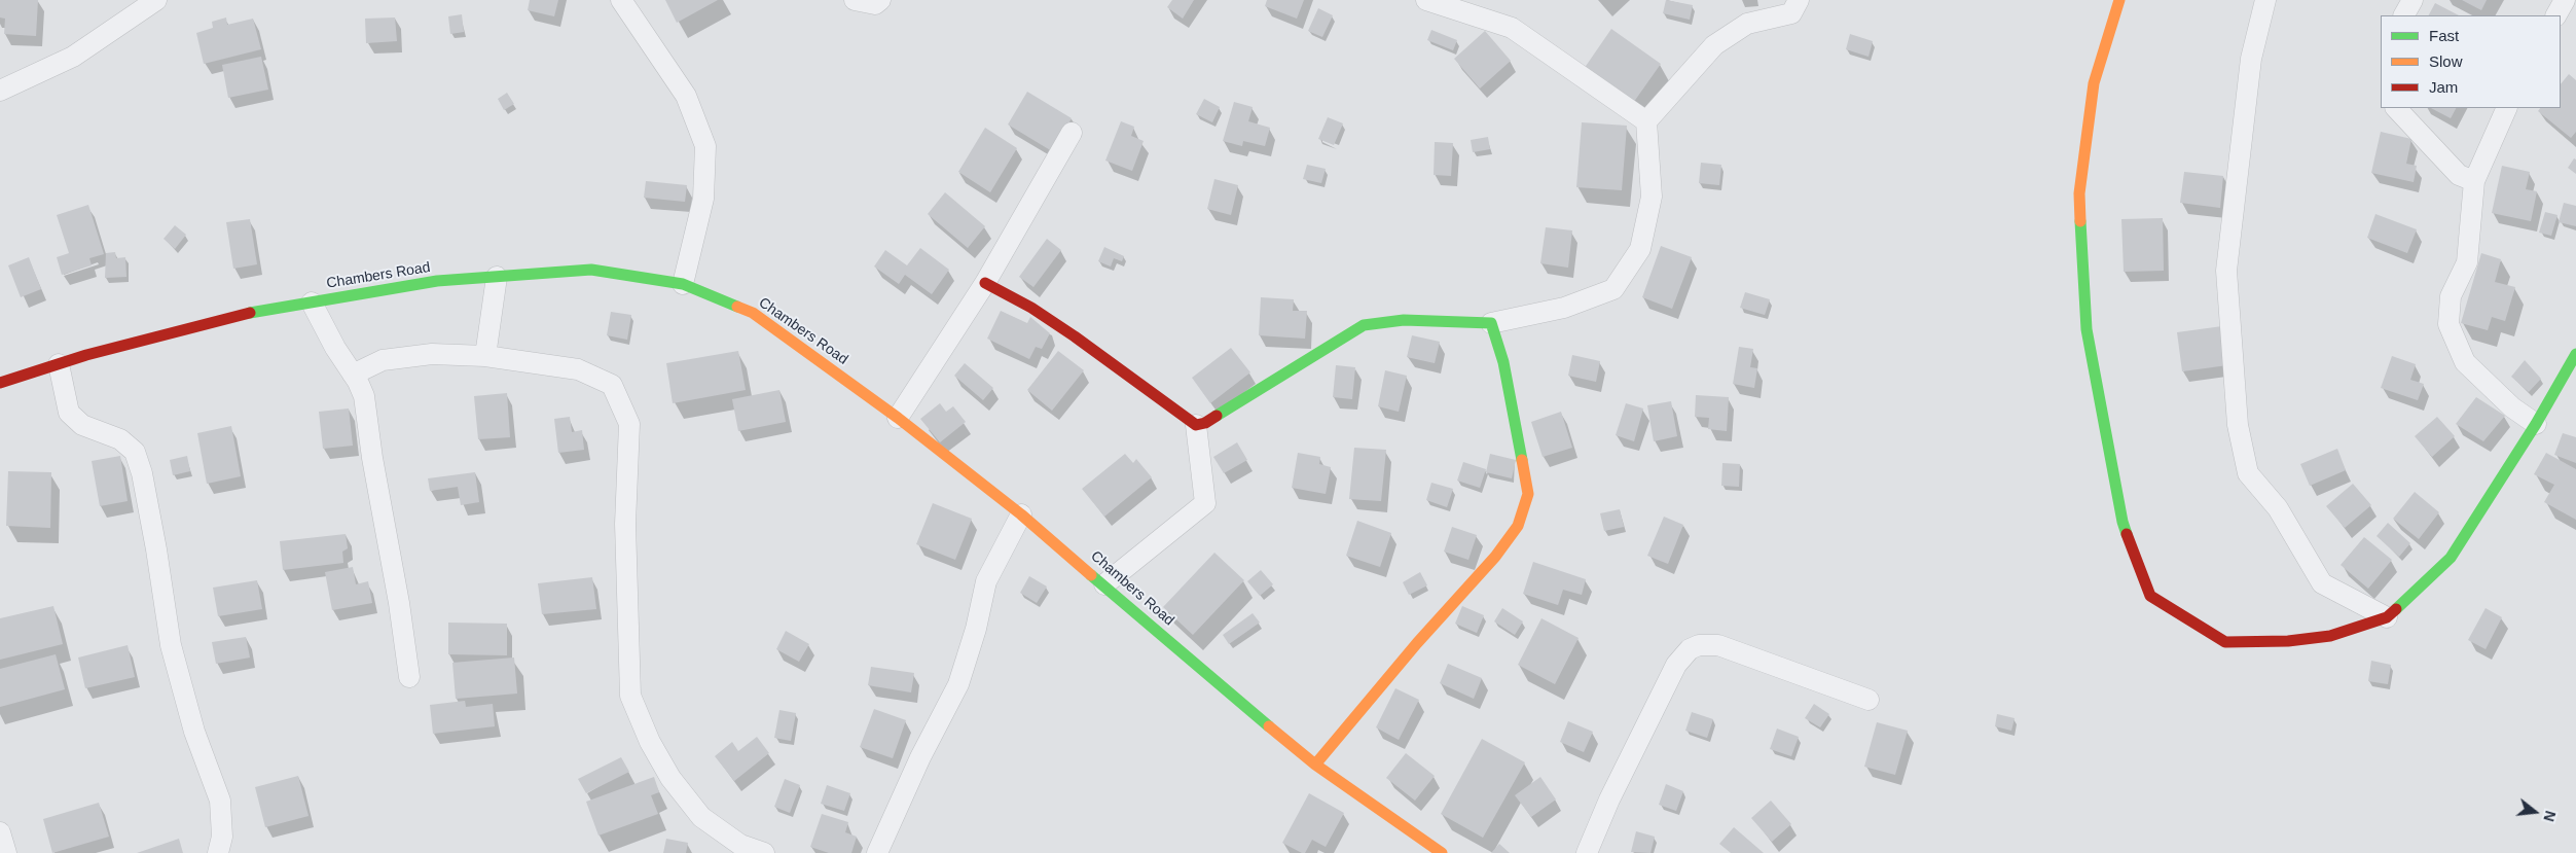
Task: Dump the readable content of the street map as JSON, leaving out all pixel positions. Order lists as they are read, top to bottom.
{
  "streets": {
    "street": ["Chambers Road"]
  },
  "legend": ["Fast", "Slow", "Jam"],
  "north": "right"
}
